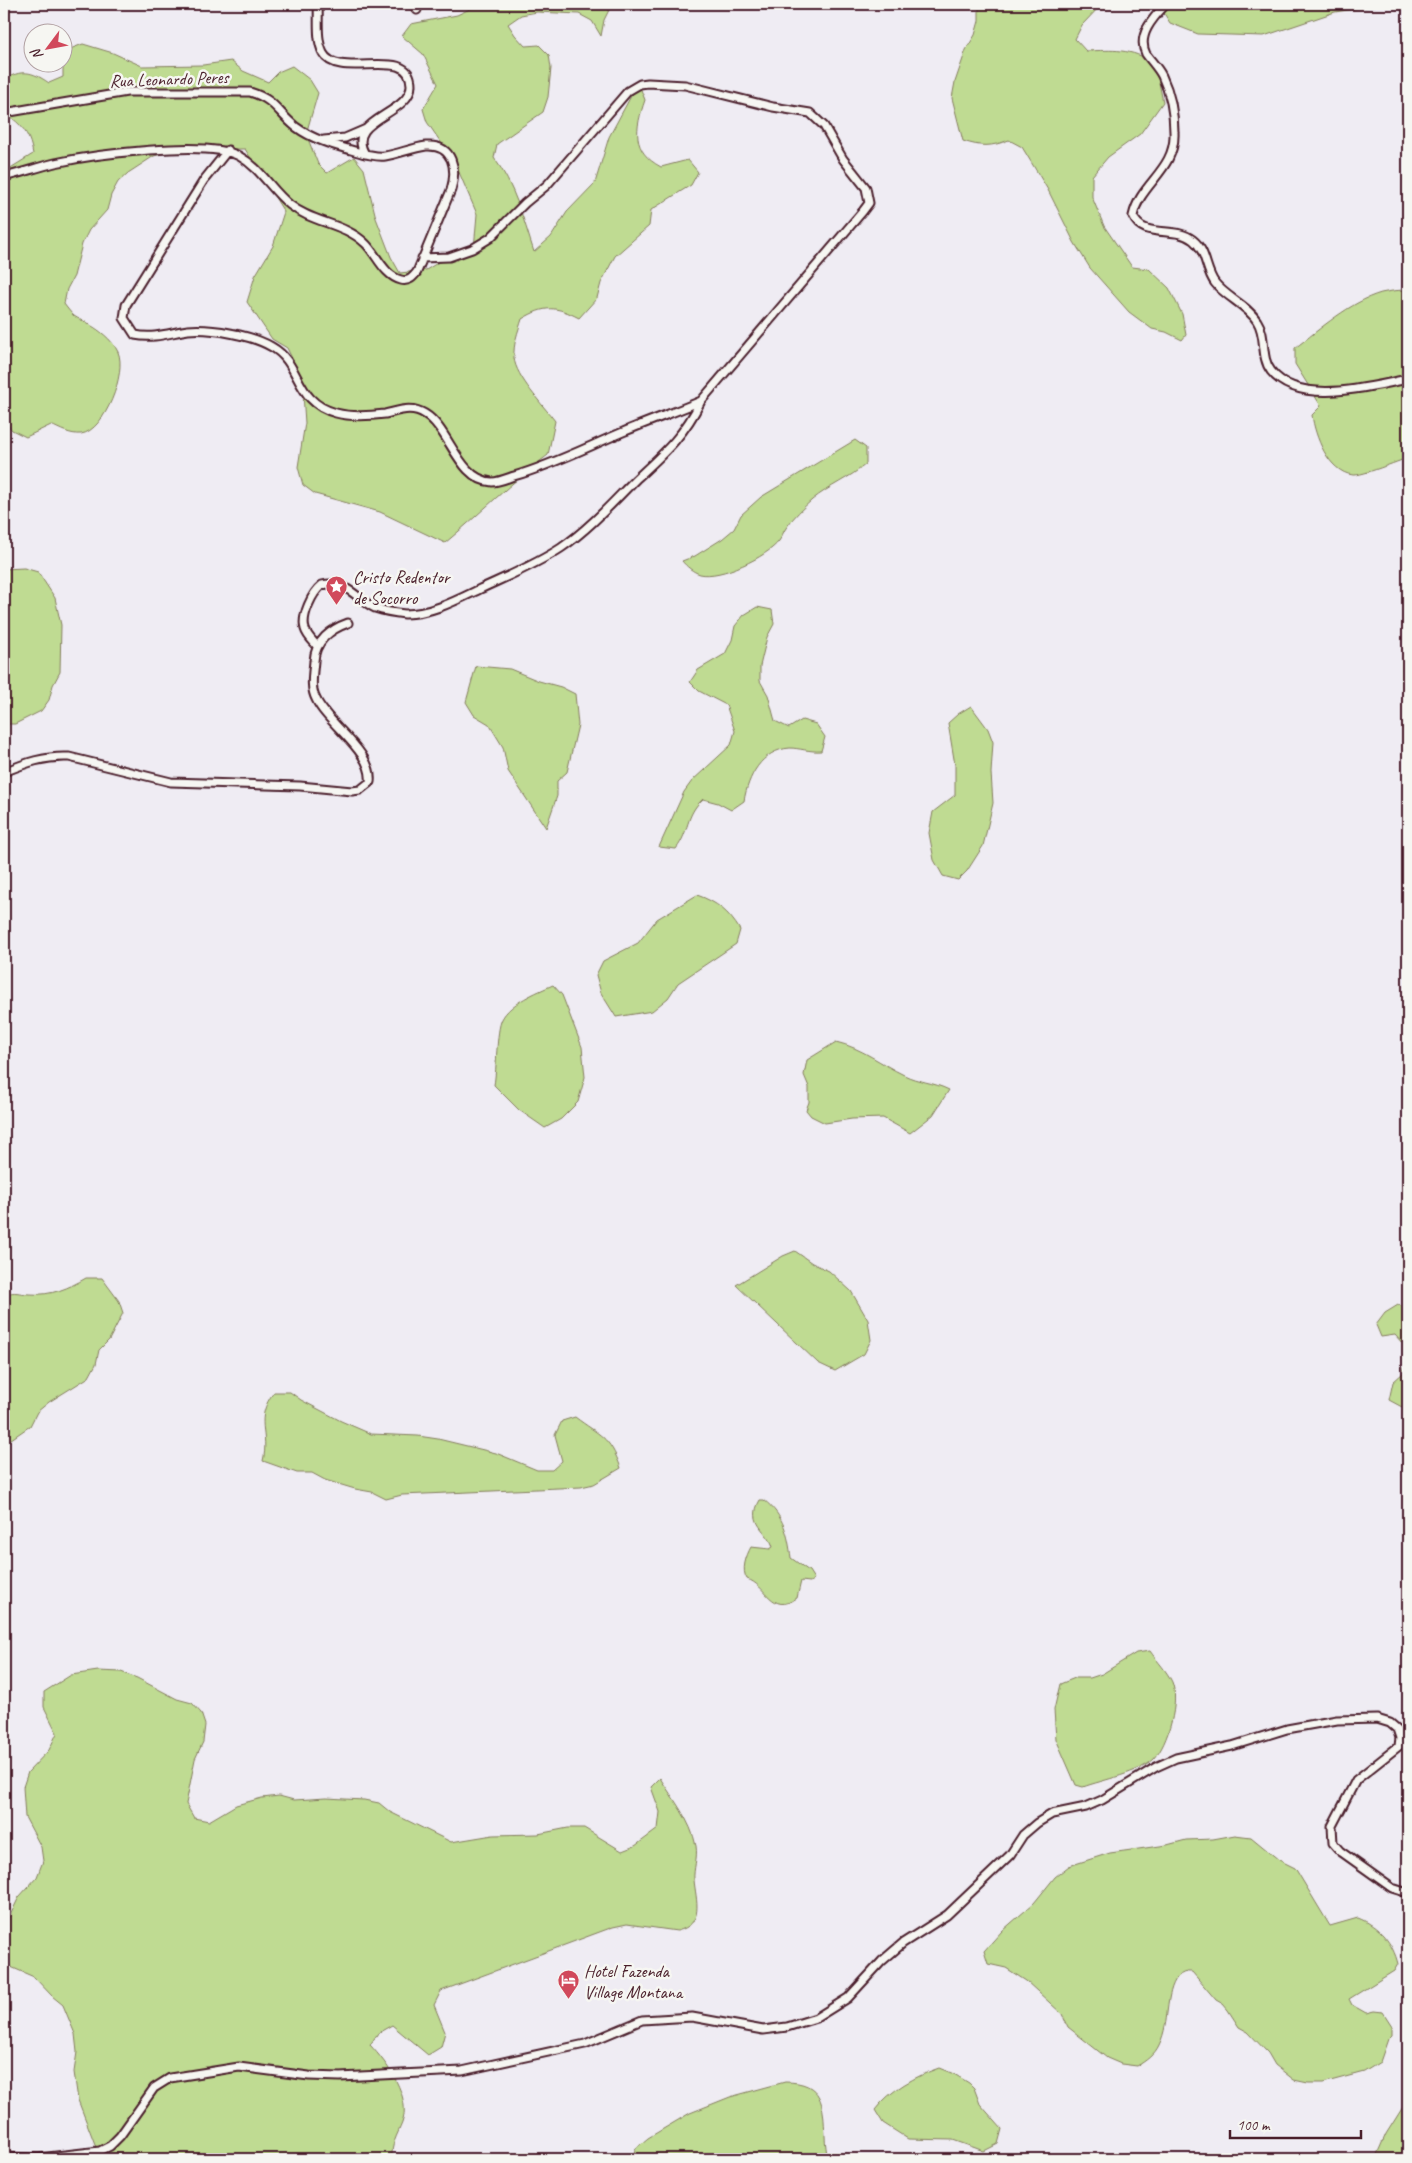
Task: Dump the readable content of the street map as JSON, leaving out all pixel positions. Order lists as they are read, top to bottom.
{
  "streets": {
    "street": ["Rua Leonardo Peres"]
  },
  "places": {
    "place": ["Cristo Redentor de Socorro"],
    "hotel": ["Hotel Fazenda Village Montana"]
  },
  "scale_bar": "100 m",
  "north": "bottom left"
}
